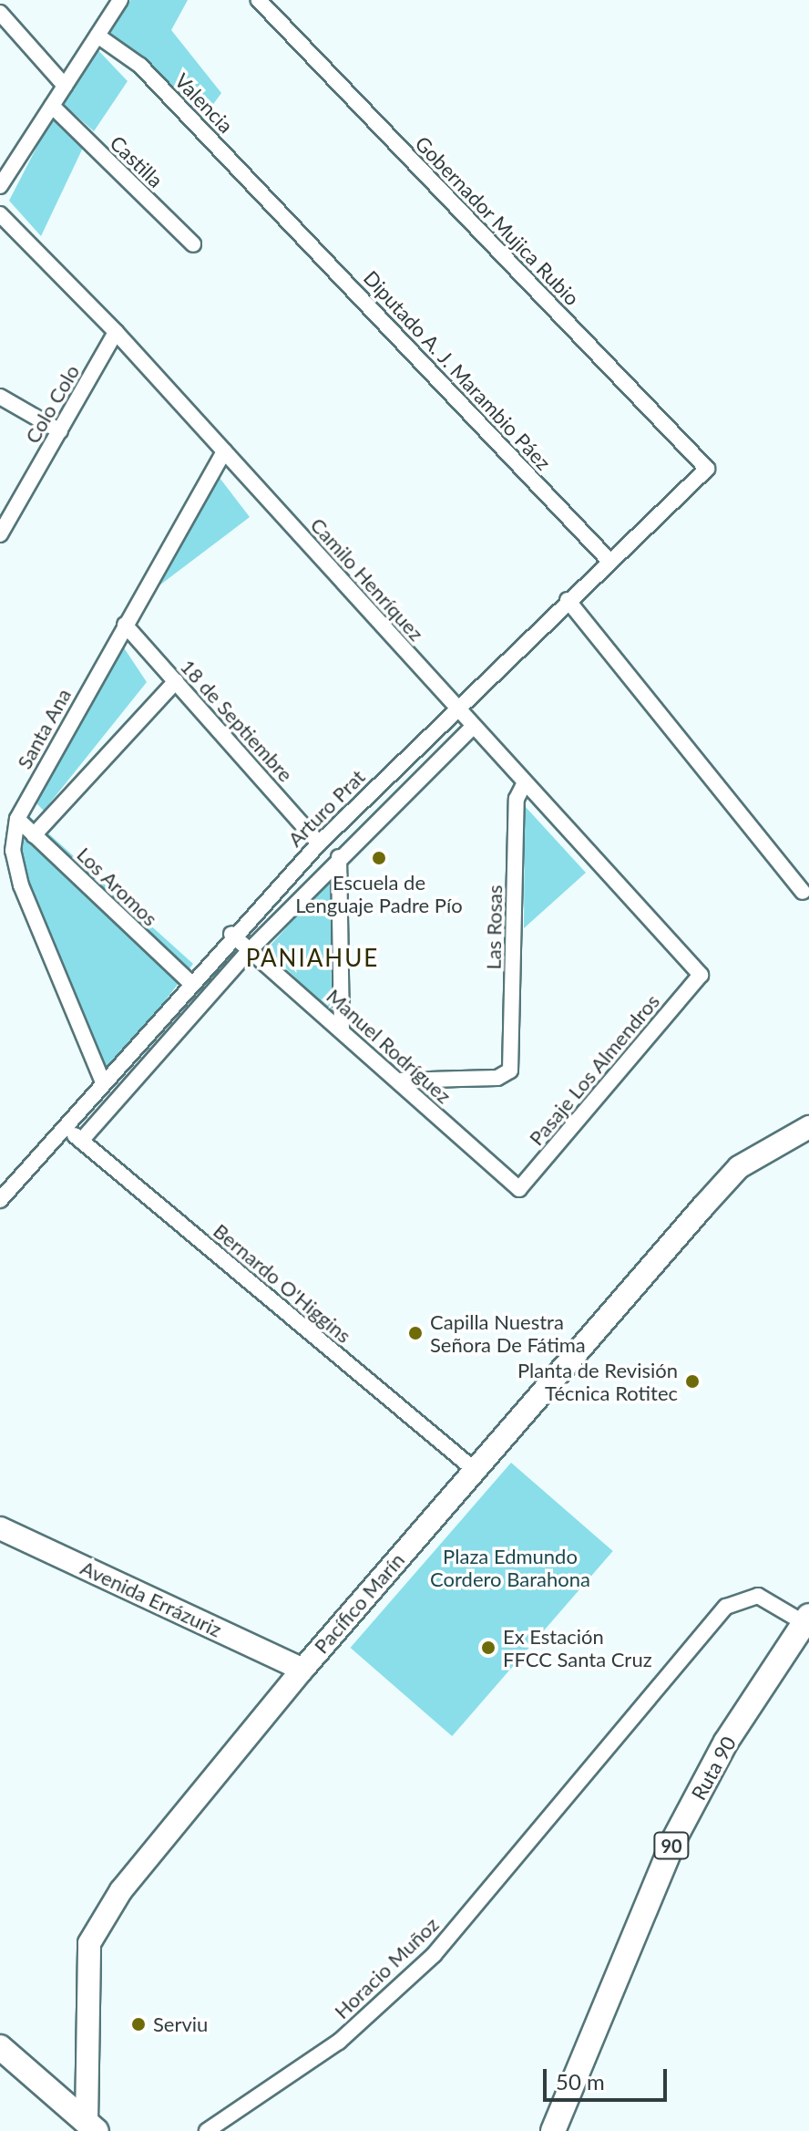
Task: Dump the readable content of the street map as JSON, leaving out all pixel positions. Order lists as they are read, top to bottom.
{
  "streets": {
    "main road": ["Ruta 90", "90"],
    "street": [
      "Valencia",
      "Castilla",
      "Gobernador Mujica Rubio",
      "Diputado A. J. Marambio Páez",
      "Colo Colo",
      "Camilo Henríquez",
      "18 de Septiembre",
      "Santa Ana",
      "Arturo Prat",
      "Los Aromos",
      "Las Rosas",
      "Manuel Rodríguez",
      "Pasaje Los Almendros",
      "Bernardo O'Higgins",
      "Avenida Errázuriz",
      "Pacífico Marín",
      "Horacio Muñoz"
    ]
  },
  "crossings": [
    ["Valencia", "Diputado A. J. Marambio Páez"],
    ["Gobernador Mujica Rubio", "Arturo Prat"],
    ["Diputado A. J. Marambio Páez", "Arturo Prat"],
    ["Colo Colo", "Camilo Henríquez"],
    ["Camilo Henríquez", "Santa Ana"],
    ["Camilo Henríquez", "Arturo Prat"],
    ["Camilo Henríquez", "Las Rosas"],
    ["Camilo Henríquez", "Pasaje Los Almendros"],
    ["18 de Septiembre", "Santa Ana"],
    ["18 de Septiembre", "Arturo Prat"],
    ["Santa Ana", "Arturo Prat"],
    ["Santa Ana", "Los Aromos"],
    ["Arturo Prat", "Los Aromos"],
    ["Arturo Prat", "Manuel Rodríguez"],
    ["Arturo Prat", "Bernardo O'Higgins"],
    ["Las Rosas", "Manuel Rodríguez"],
    ["Manuel Rodríguez", "Pasaje Los Almendros"],
    ["Bernardo O'Higgins", "Pacífico Marín"],
    ["Avenida Errázuriz", "Pacífico Marín"],
    ["Ruta 90", "Horacio Muñoz"]
  ],
  "districts": ["PANIAHUE"],
  "parks": ["Plaza Edmundo Cordero Barahona"],
  "places": [
    "Escuela de Lenguaje Padre Pío",
    "Capilla Nuestra Señora De Fátima",
    "Planta de Revisión Técnica Rotitec",
    "Ex Estación FFCC Santa Cruz",
    "Serviu"
  ],
  "scale_bar": "50 m"
}
